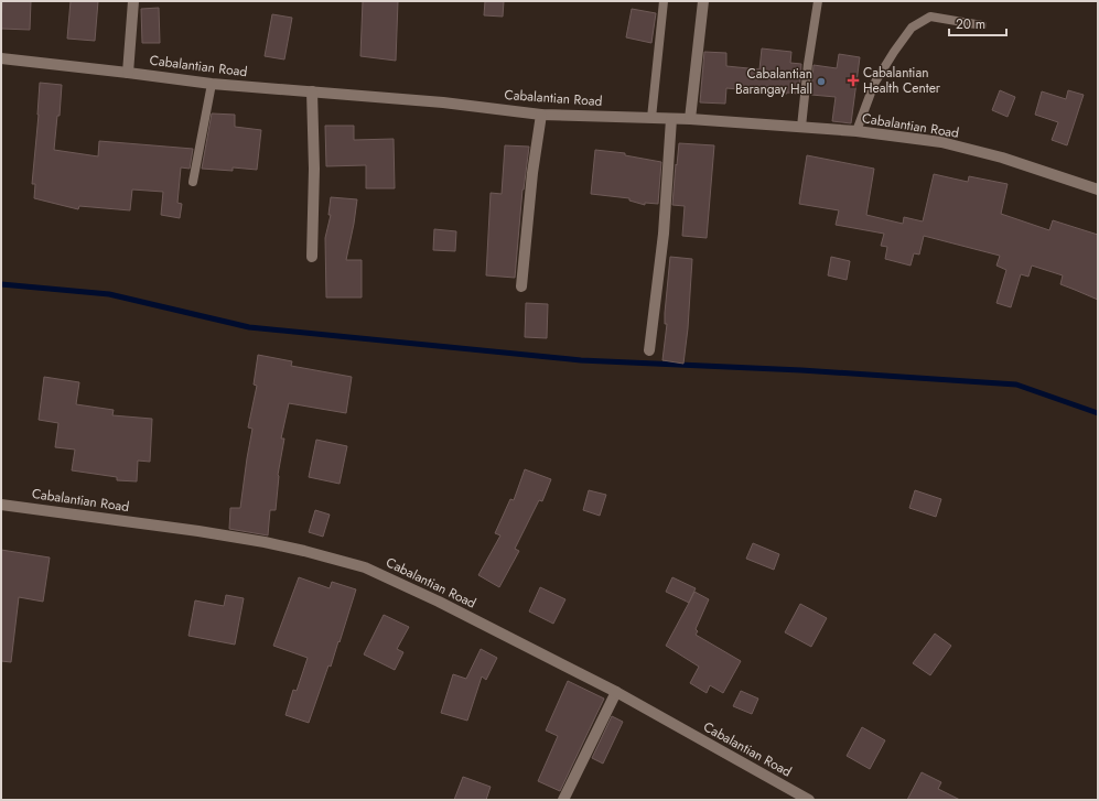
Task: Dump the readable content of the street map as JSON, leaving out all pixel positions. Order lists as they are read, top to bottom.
{
  "streets": {
    "street": ["Cabalantian Road"]
  },
  "places": {
    "health": ["Cabalantian Health Center"],
    "other": ["Cabalantian Barangay Hall"]
  },
  "scale_bar": "20 m"
}
